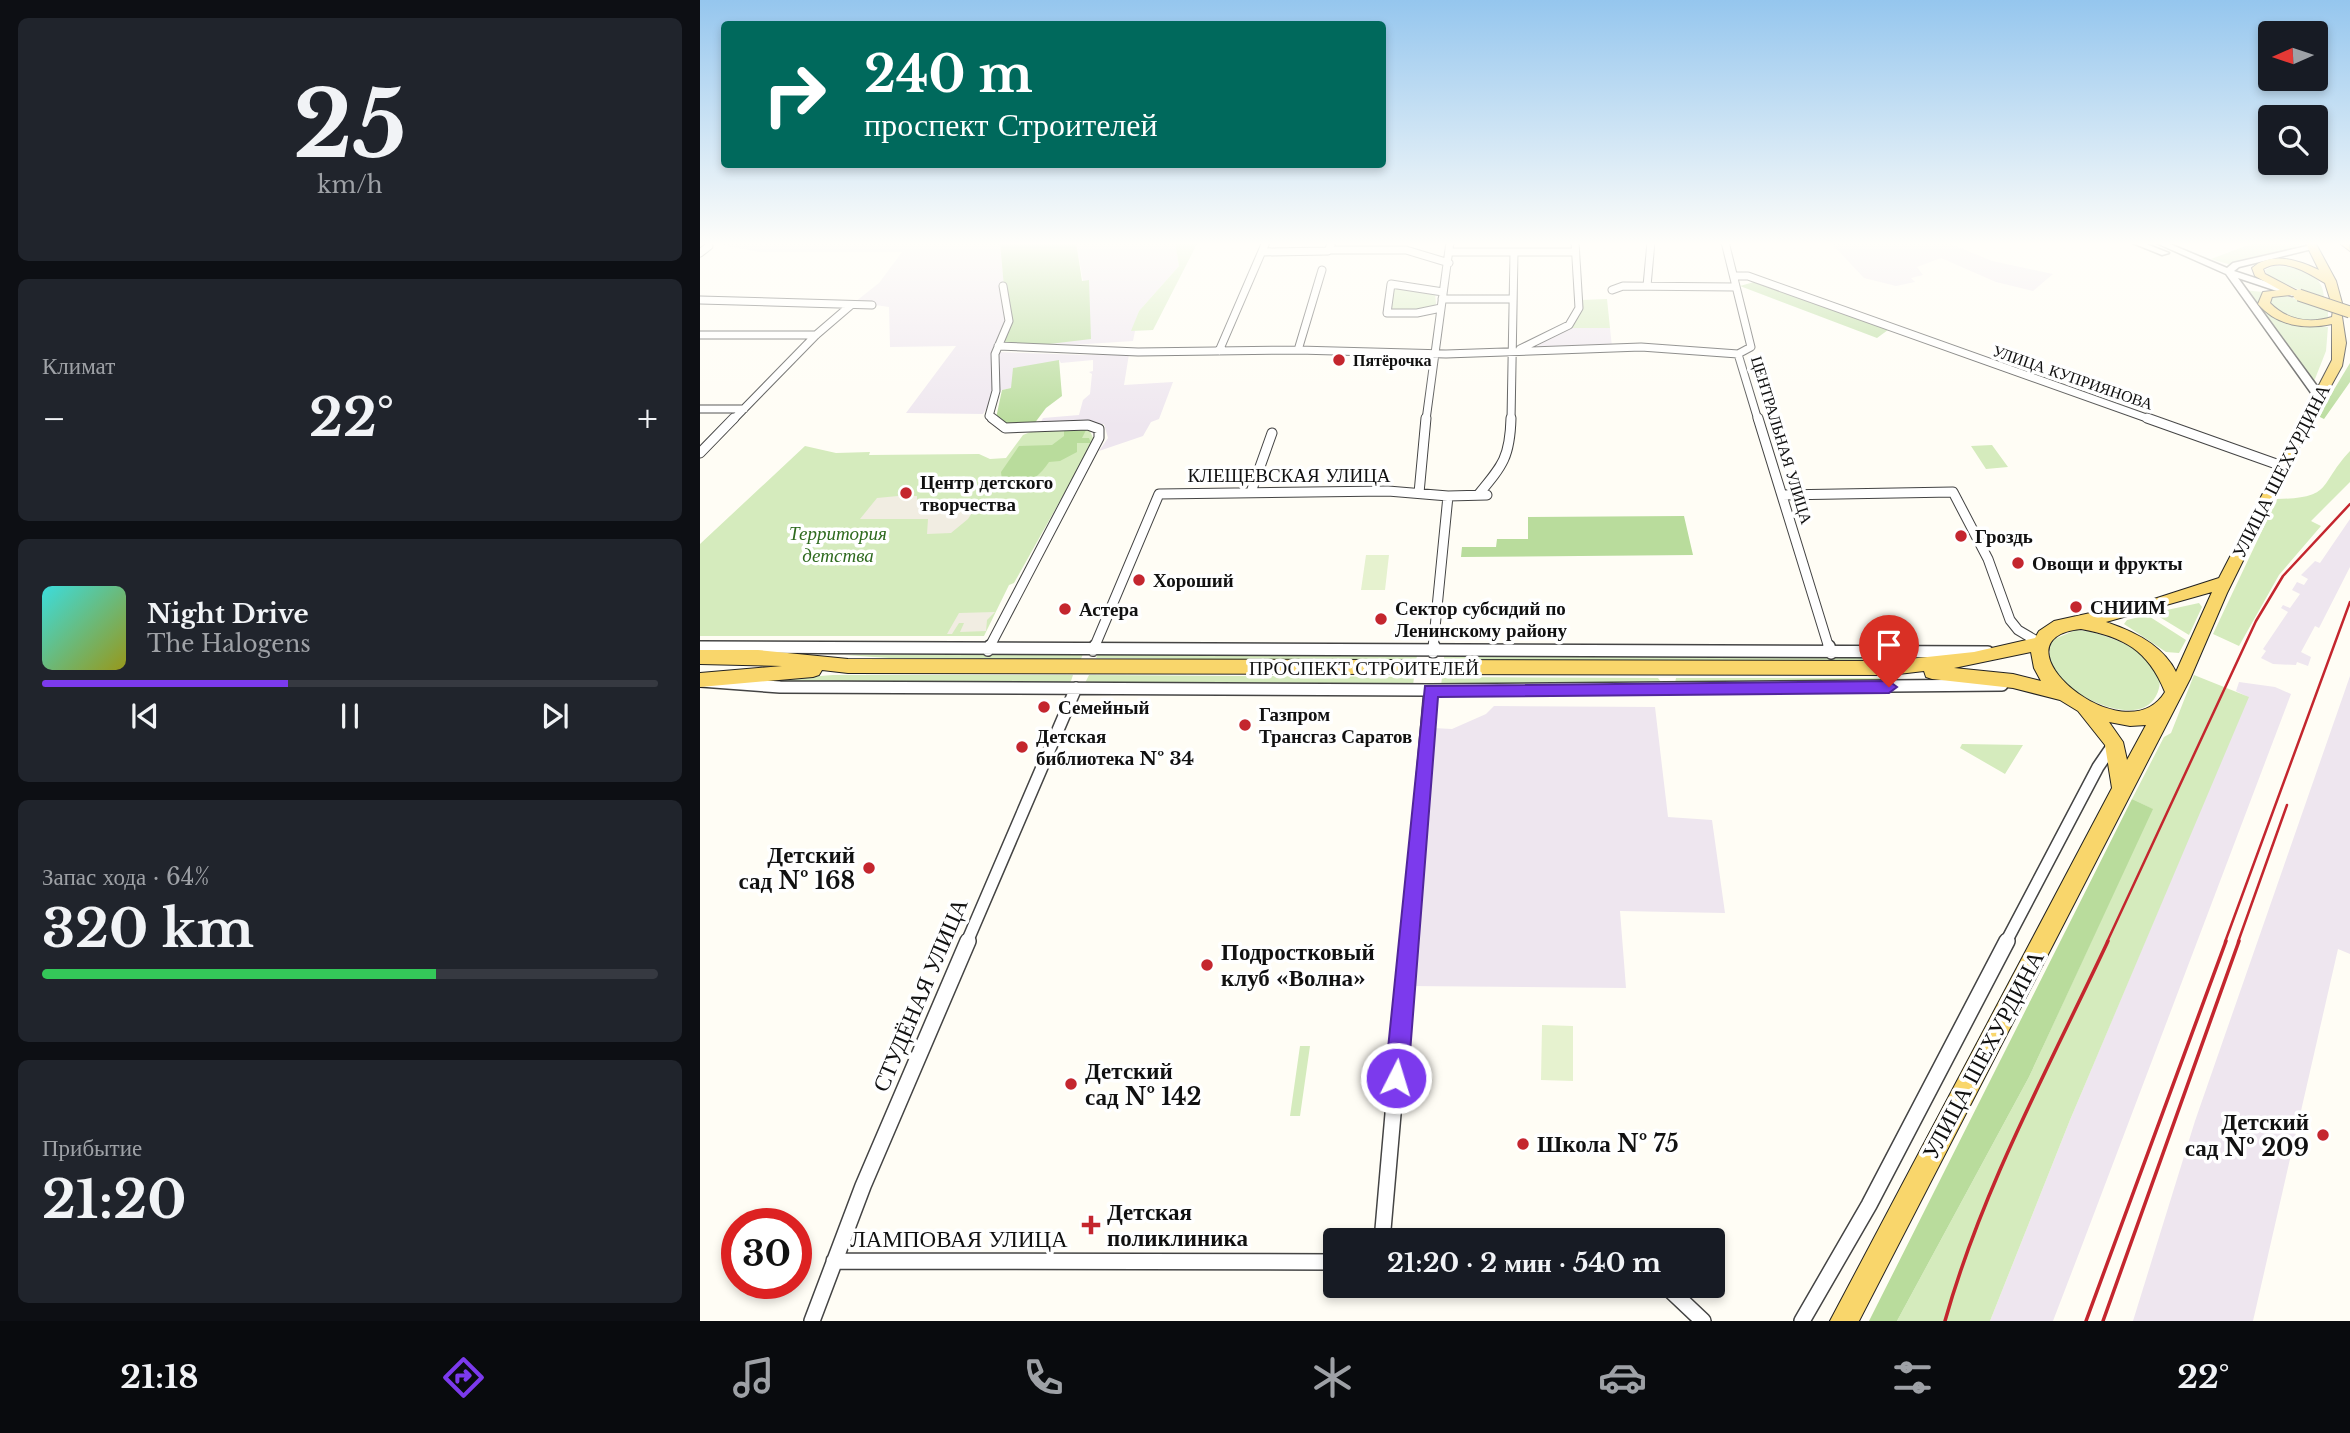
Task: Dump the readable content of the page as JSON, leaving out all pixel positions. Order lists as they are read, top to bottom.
{
  "streets": {
    "main road": ["УЛИЦА ШЕХУРДИНА", "ПРОСПЕКТ СТРОИТЕЛЕЙ"],
    "street": [
      "УЛИЦА КУПРИЯНОВА",
      "ЦЕНТРАЛЬНАЯ УЛИЦА",
      "КЛЕЩЕВСКАЯ УЛИЦА",
      "СТУДЁНАЯ УЛИЦА",
      "ЛАМПОВАЯ УЛИЦА"
    ]
  },
  "crossings": [
    ["УЛИЦА КУПРИЯНОВА", "УЛИЦА ШЕХУРДИНА"],
    ["ЦЕНТРАЛЬНАЯ УЛИЦА", "ПРОСПЕКТ СТРОИТЕЛЕЙ"],
    ["УЛИЦА ШЕХУРДИНА", "ПРОСПЕКТ СТРОИТЕЛЕЙ"],
    ["КЛЕЩЕВСКАЯ УЛИЦА", "ПРОСПЕКТ СТРОИТЕЛЕЙ"],
    ["ПРОСПЕКТ СТРОИТЕЛЕЙ", "СТУДЁНАЯ УЛИЦА"],
    ["СТУДЁНАЯ УЛИЦА", "ЛАМПОВАЯ УЛИЦА"]
  ],
  "parks": ["Территория детства"],
  "places": {
    "other": [
      "Пятёрочка",
      "Центр детского творчества",
      "Гроздь",
      "Овощи и фрукты",
      "Хороший",
      "СНИИМ",
      "Астера",
      "Сектор субсидий по Ленинскому району",
      "Семейный",
      "Газпром Трансгаз Саратов",
      "Детская библиотека № 34",
      "Детский сад № 168",
      "Подростковый клуб «Волна»",
      "Детский сад № 142",
      "Детский сад № 209",
      "Школа № 75"
    ],
    "health": ["Детская поликлиника"]
  },
  "north": "left",
  "page": {
    "tile": [
      ["25", "km/h"],
      "Климат",
      ["Запас хода · 64%", "320 km"],
      ["Прибытие", "21:20"]
    ],
    "turn": ["240 m", "проспект Строителей"],
    "heat": ["−", "22°", "+"],
    "song": ["Night Drive", "The Halogens"],
    "limit": "30",
    "trip": "21:20 · 2 мин · 540 m",
    "tabs": ["21:18", "22°"]
  }
}
